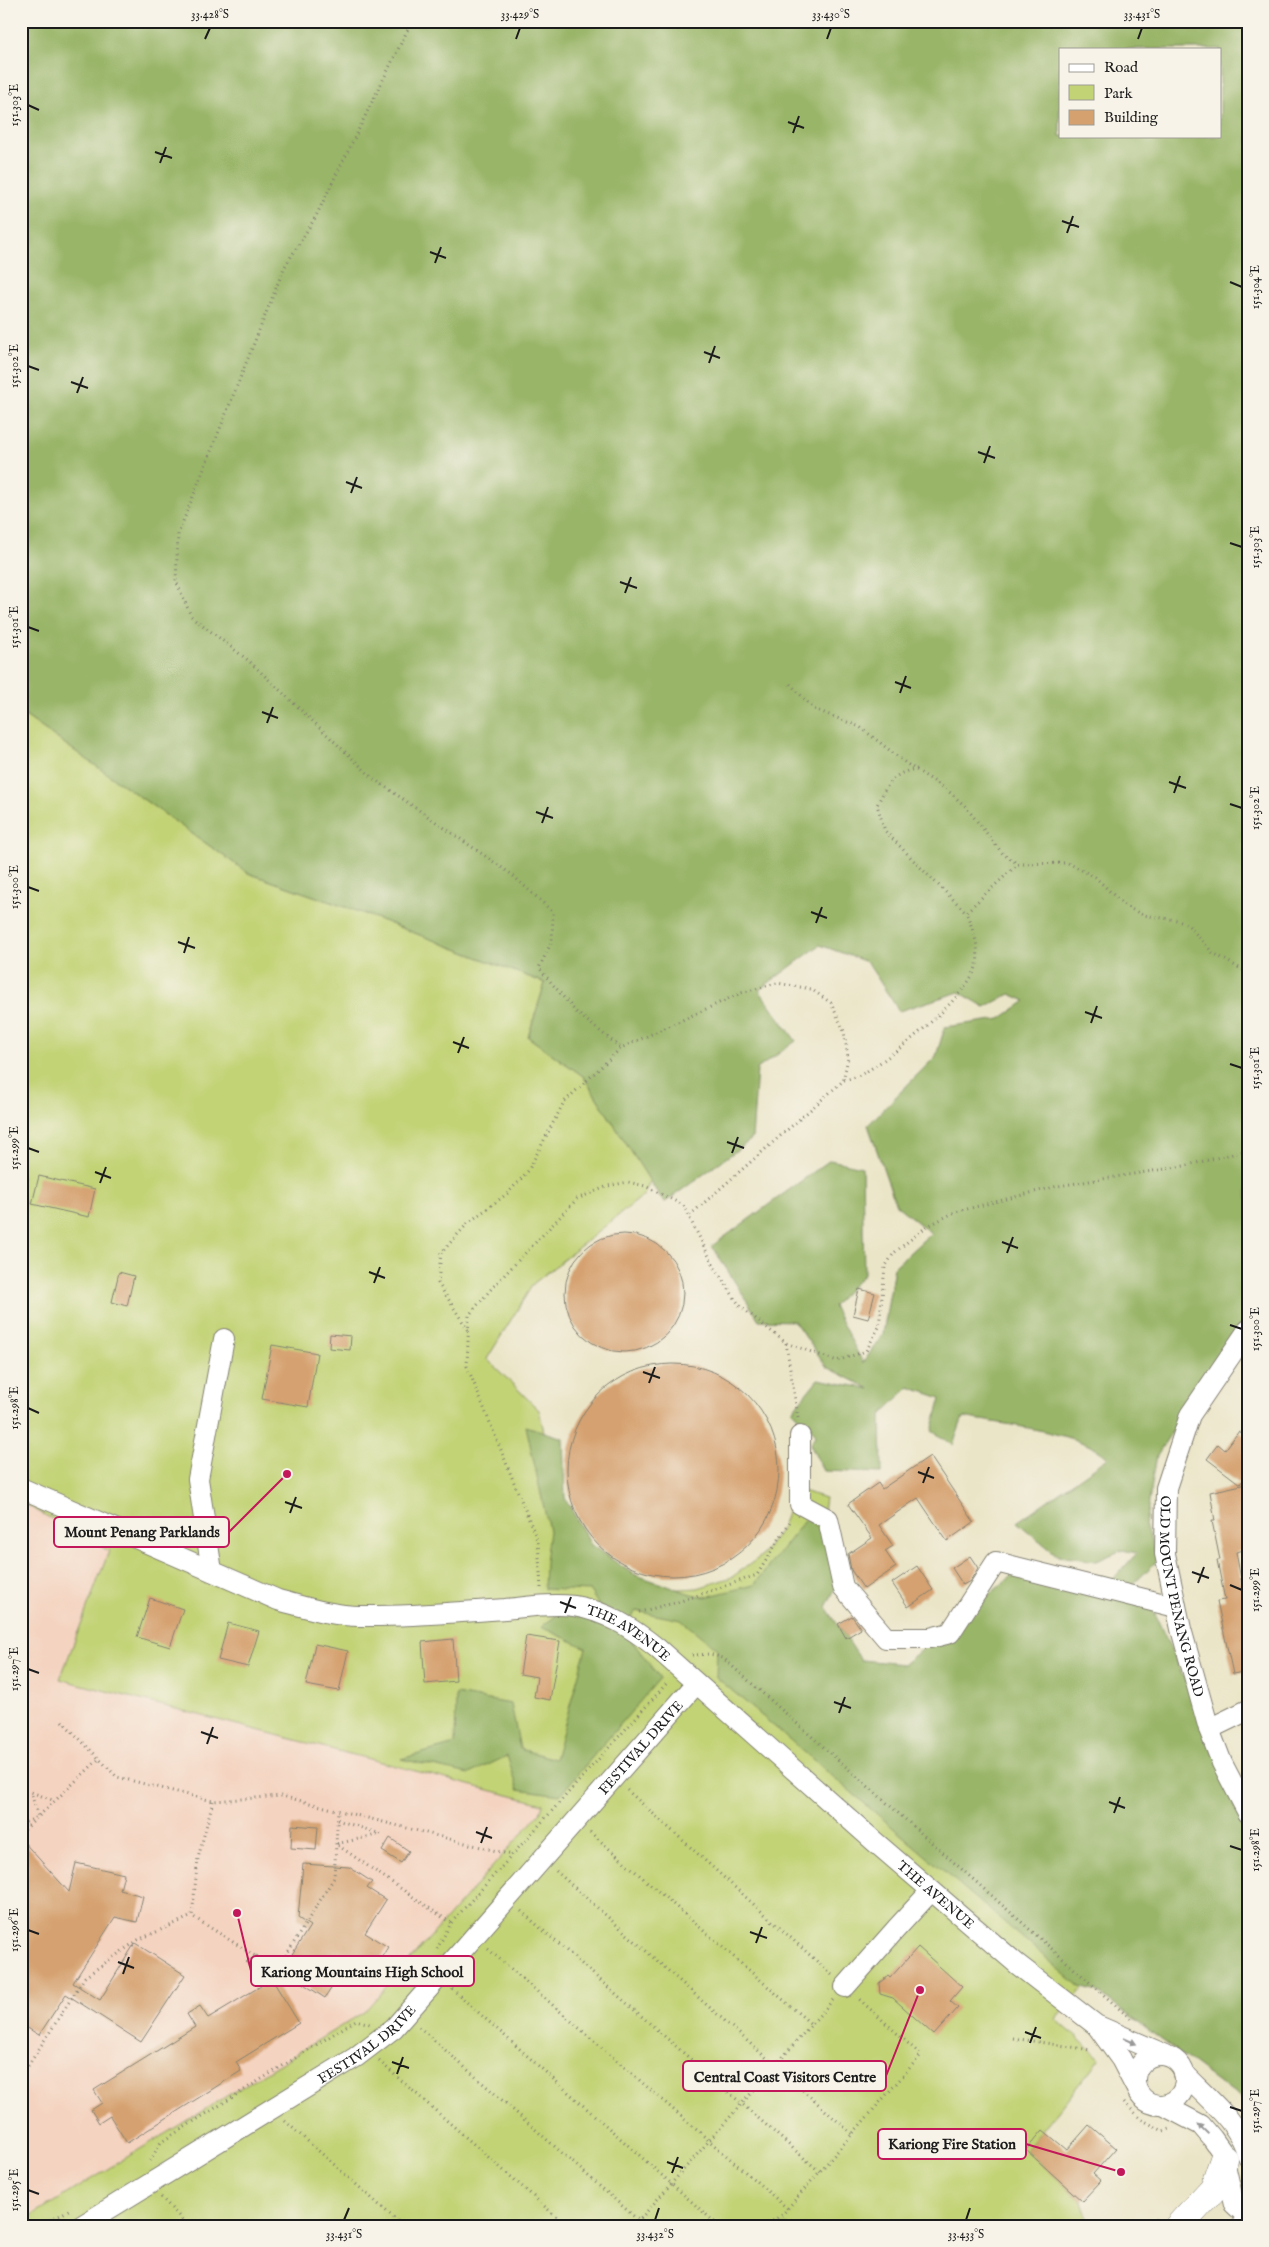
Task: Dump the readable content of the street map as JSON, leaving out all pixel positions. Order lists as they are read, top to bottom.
{
  "streets": {
    "street": ["OLD MOUNT PENANG ROAD", "THE AVENUE", "FESTIVAL DRIVE"]
  },
  "crossings": [
    ["THE AVENUE", "FESTIVAL DRIVE"]
  ],
  "places": [
    "Mount Penang Parklands",
    "Kariong Mountains High School",
    "Central Coast Visitors Centre",
    "Kariong Fire Station"
  ],
  "legend": ["Road", "Park", "Building"],
  "coordinates": [
    "33.428°S",
    "33.429°S",
    "33.430°S",
    "33.431°S",
    "151.303°E",
    "151.304°E",
    "151.302°E",
    "151.301°E",
    "151.300°E",
    "151.299°E",
    "151.298°E",
    "151.297°E",
    "151.296°E",
    "151.295°E",
    "33.432°S",
    "33.433°S"
  ]
}
